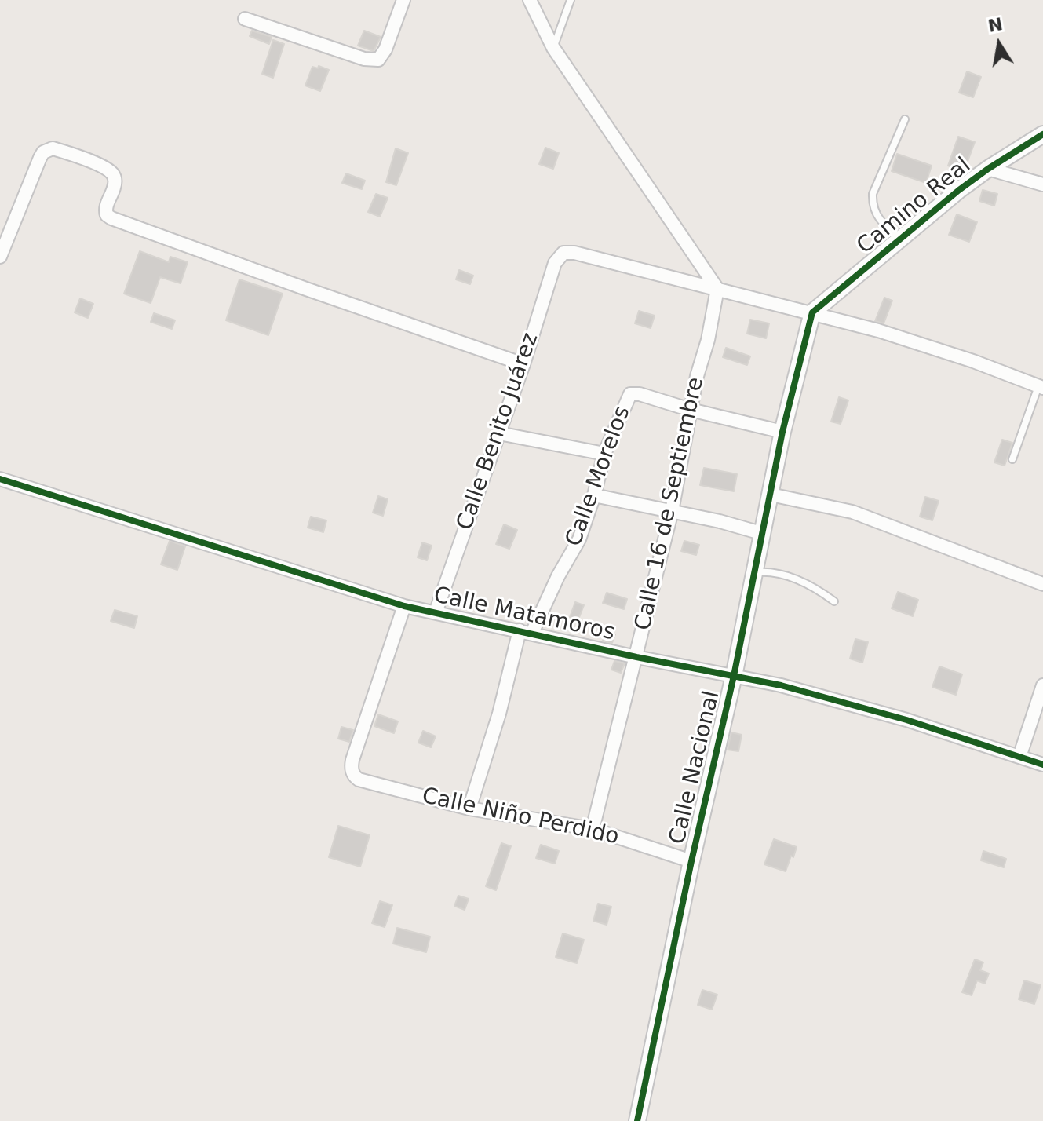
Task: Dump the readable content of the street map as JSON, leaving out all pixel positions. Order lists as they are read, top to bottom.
{
  "streets": {
    "street": [
      "Camino Real",
      "Calle Benito Juárez",
      "Calle Morelos",
      "Calle 16 de Septiembre",
      "Calle Matamoros",
      "Calle Nacional",
      "Calle Niño Perdido"
    ]
  },
  "crossings": [
    ["Camino Real", "Calle Nacional"],
    ["Calle Benito Juárez", "Calle 16 de Septiembre"],
    ["Calle Benito Juárez", "Calle Matamoros"],
    ["Calle Morelos", "Calle 16 de Septiembre"],
    ["Calle Morelos", "Calle Matamoros"],
    ["Calle Morelos", "Calle Nacional"],
    ["Calle Morelos", "Calle Niño Perdido"],
    ["Calle 16 de Septiembre", "Calle Matamoros"],
    ["Calle 16 de Septiembre", "Calle Niño Perdido"],
    ["Calle Matamoros", "Calle Nacional"],
    ["Calle Matamoros", "Calle Niño Perdido"],
    ["Calle Nacional", "Calle Niño Perdido"]
  ],
  "north": "top"
}
